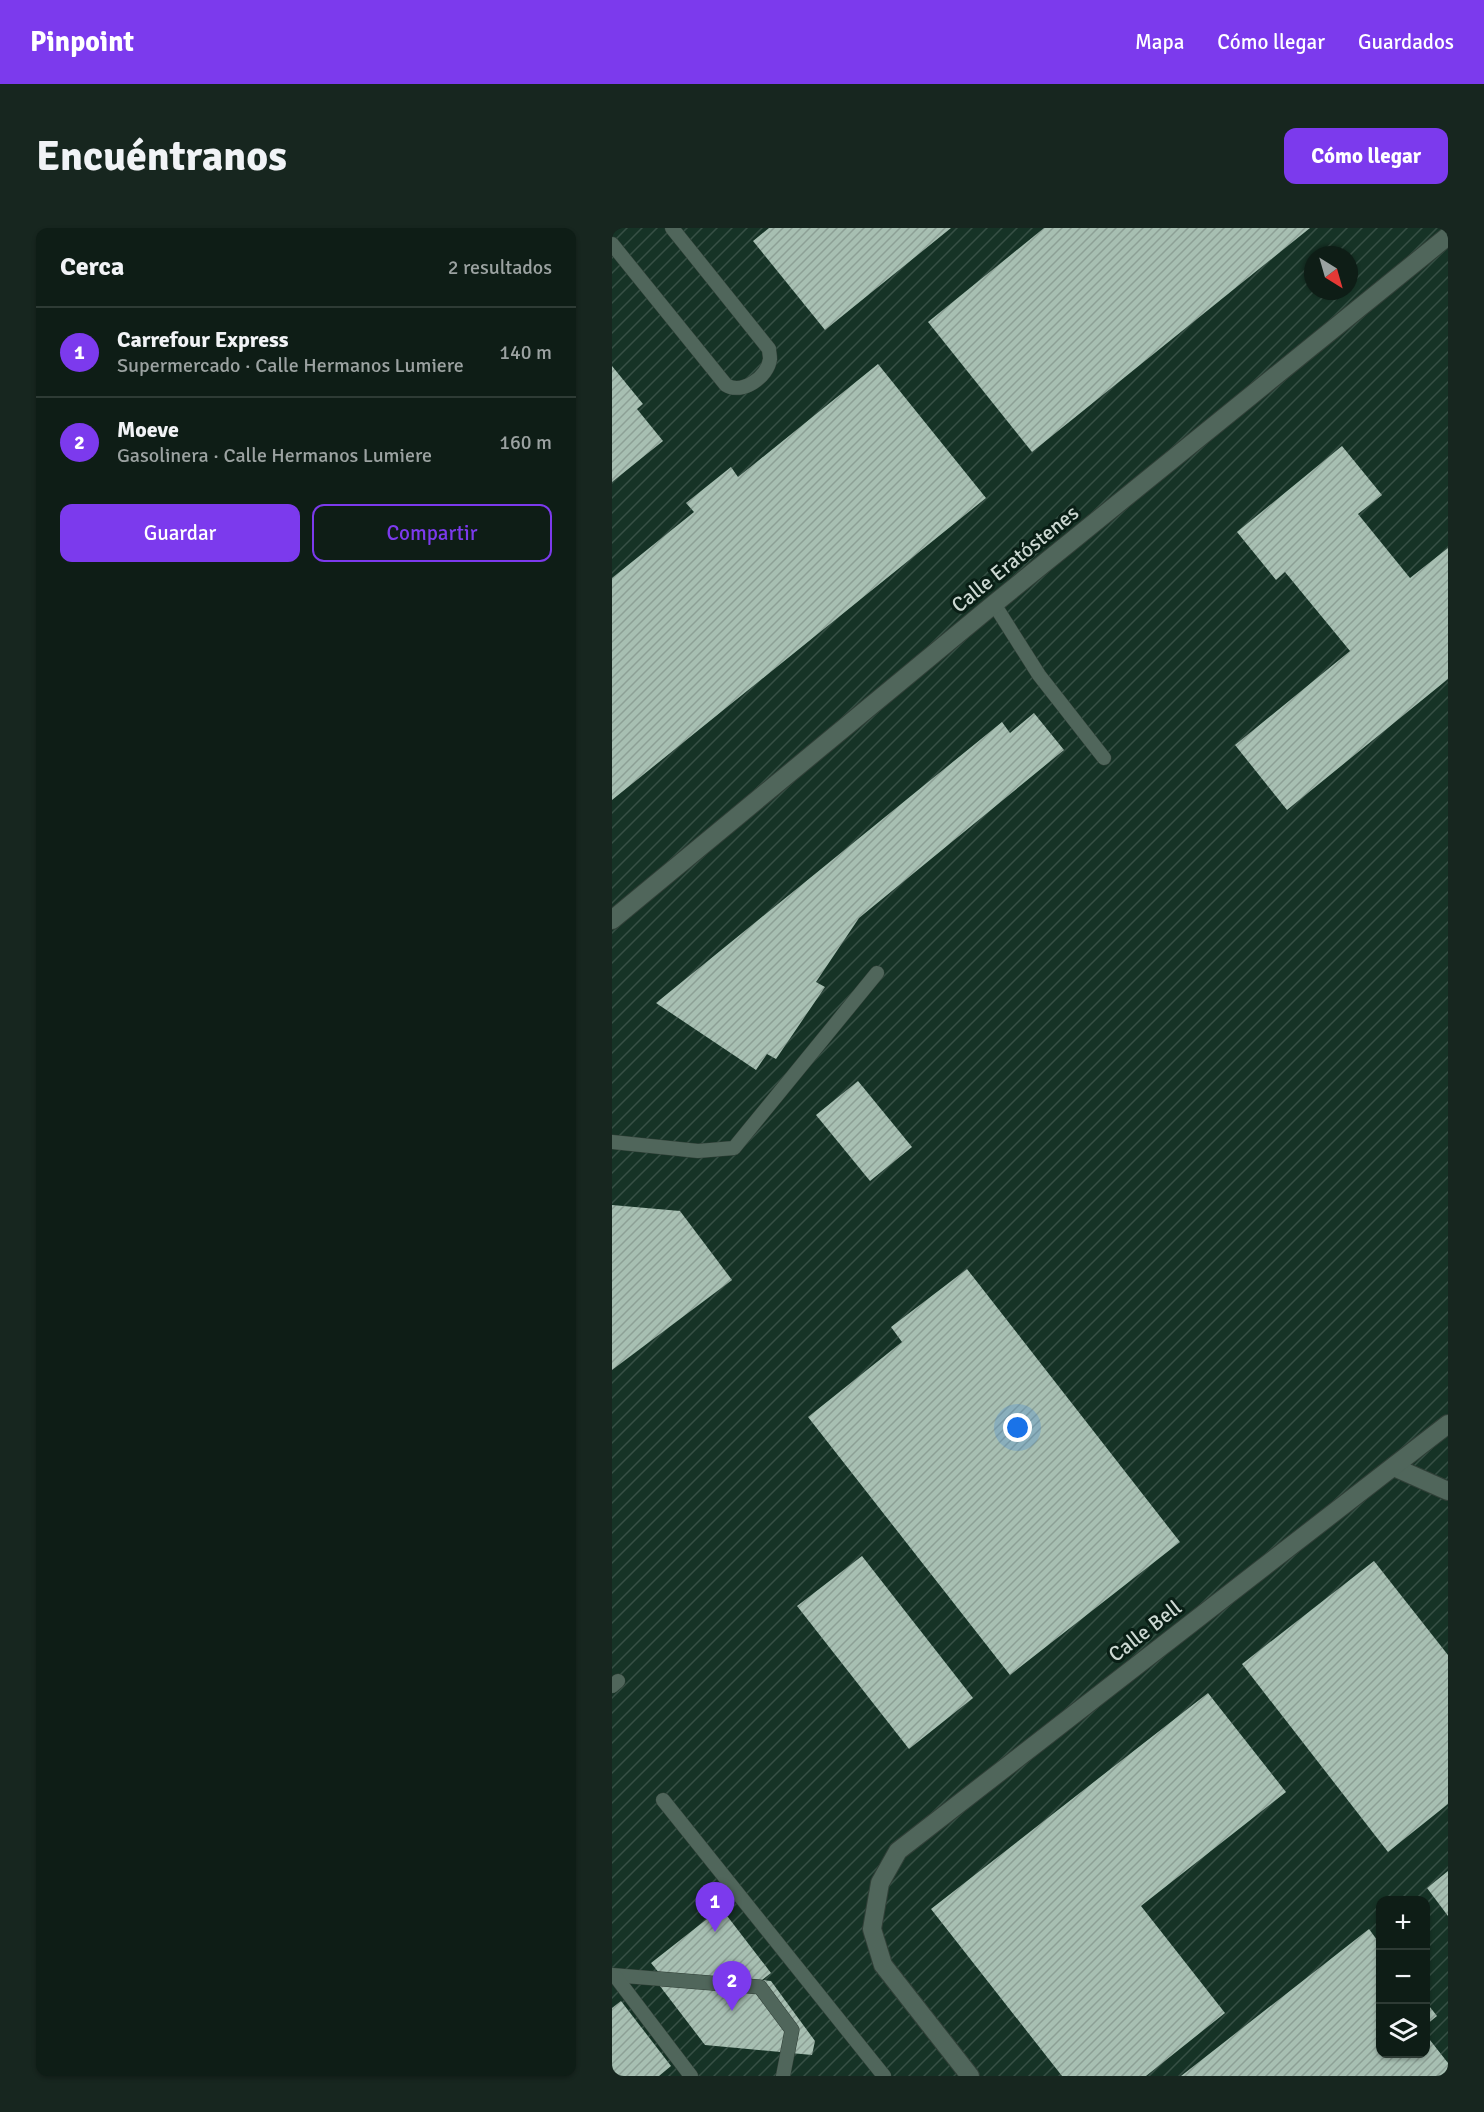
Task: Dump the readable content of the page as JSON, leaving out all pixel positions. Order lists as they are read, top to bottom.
{
  "streets": {
    "street": ["Calle Eratóstenes", "Calle Bell"]
  },
  "north": "bottom right",
  "page": {
    "header": "Pinpoint",
    "nav": ["Mapa", "Cómo llegar", "Guardados"],
    "buttons": [
      "Cómo llegar",
      ["Guardar", "Compartir"]
    ],
    "title": "Encuéntranos",
    "heading": ["Cerca", "2 resultados"],
    "list": [
      {
        "mark": "1",
        "name": "Carrefour Express",
        "note": "Supermercado · Calle Hermanos Lumiere",
        "value": "140 m"
      },
      {
        "mark": "2",
        "name": "Moeve",
        "note": "Gasolinera · Calle Hermanos Lumiere",
        "value": "160 m"
      }
    ],
    "pins": ["1", "2"],
    "map_buttons": ["+", "−"]
  }
}
